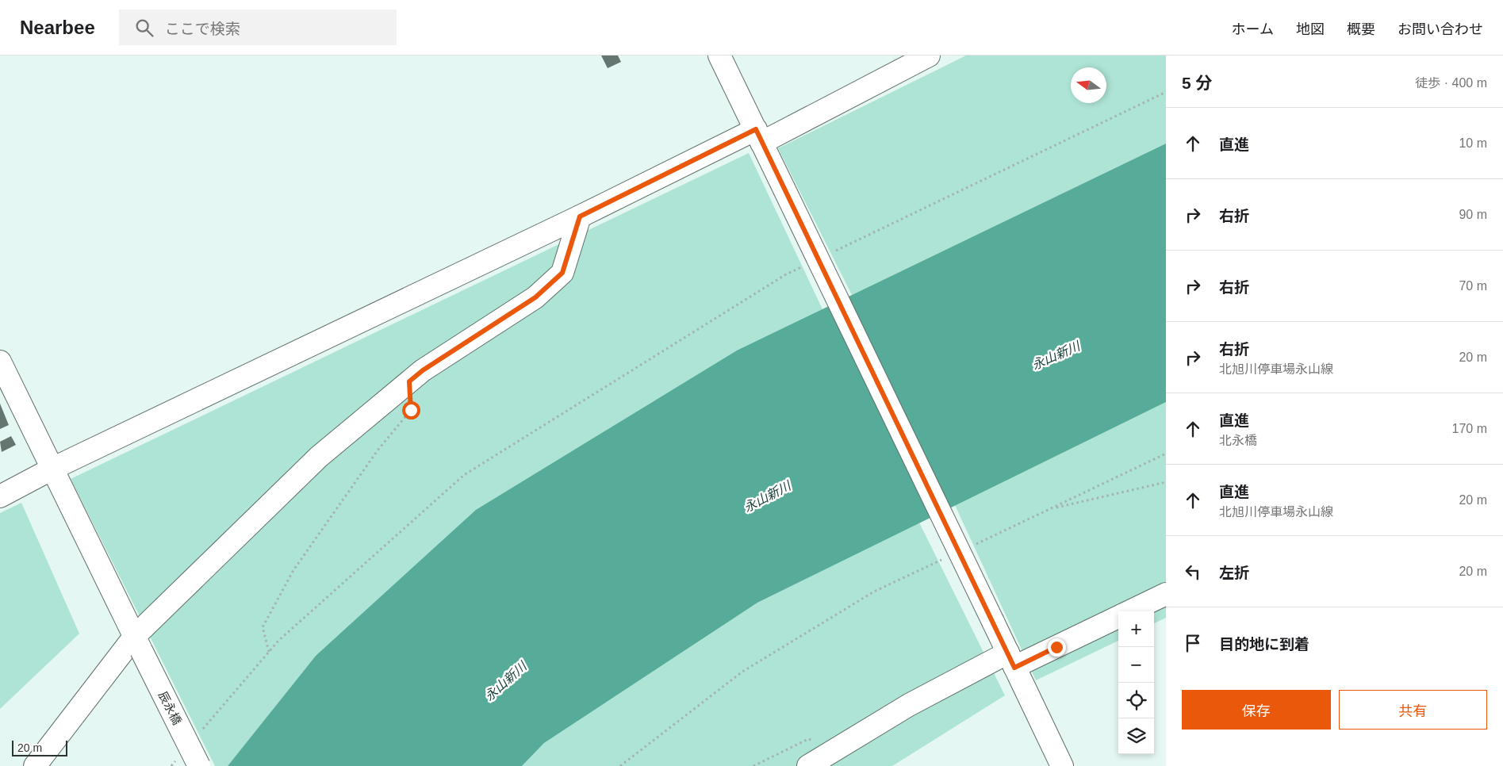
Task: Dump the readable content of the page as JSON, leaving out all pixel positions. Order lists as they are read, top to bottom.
{
  "streets": {
    "street": ["辰永橋"]
  },
  "water": ["永山新川"],
  "scale_bar": "20 m",
  "north": "left",
  "page": {
    "header": "Nearbee",
    "search": "ここで検索",
    "nav": [
      "ホーム",
      "地図",
      "概要",
      "お問い合わせ"
    ],
    "heading": ["5 分", "徒歩 · 400 m"],
    "list": [
      ["直進", "10 m"],
      ["右折", "90 m"],
      ["右折", "70 m"],
      ["右折", "北旭川停車場永山線", "20 m"],
      ["直進", "北永橋", "170 m"],
      ["直進", "北旭川停車場永山線", "20 m"],
      ["左折", "20 m"],
      "目的地に到着"
    ],
    "map_buttons": ["+", "−"],
    "buttons": ["保存", "共有"],
    "scale": "20 m"
  }
}
